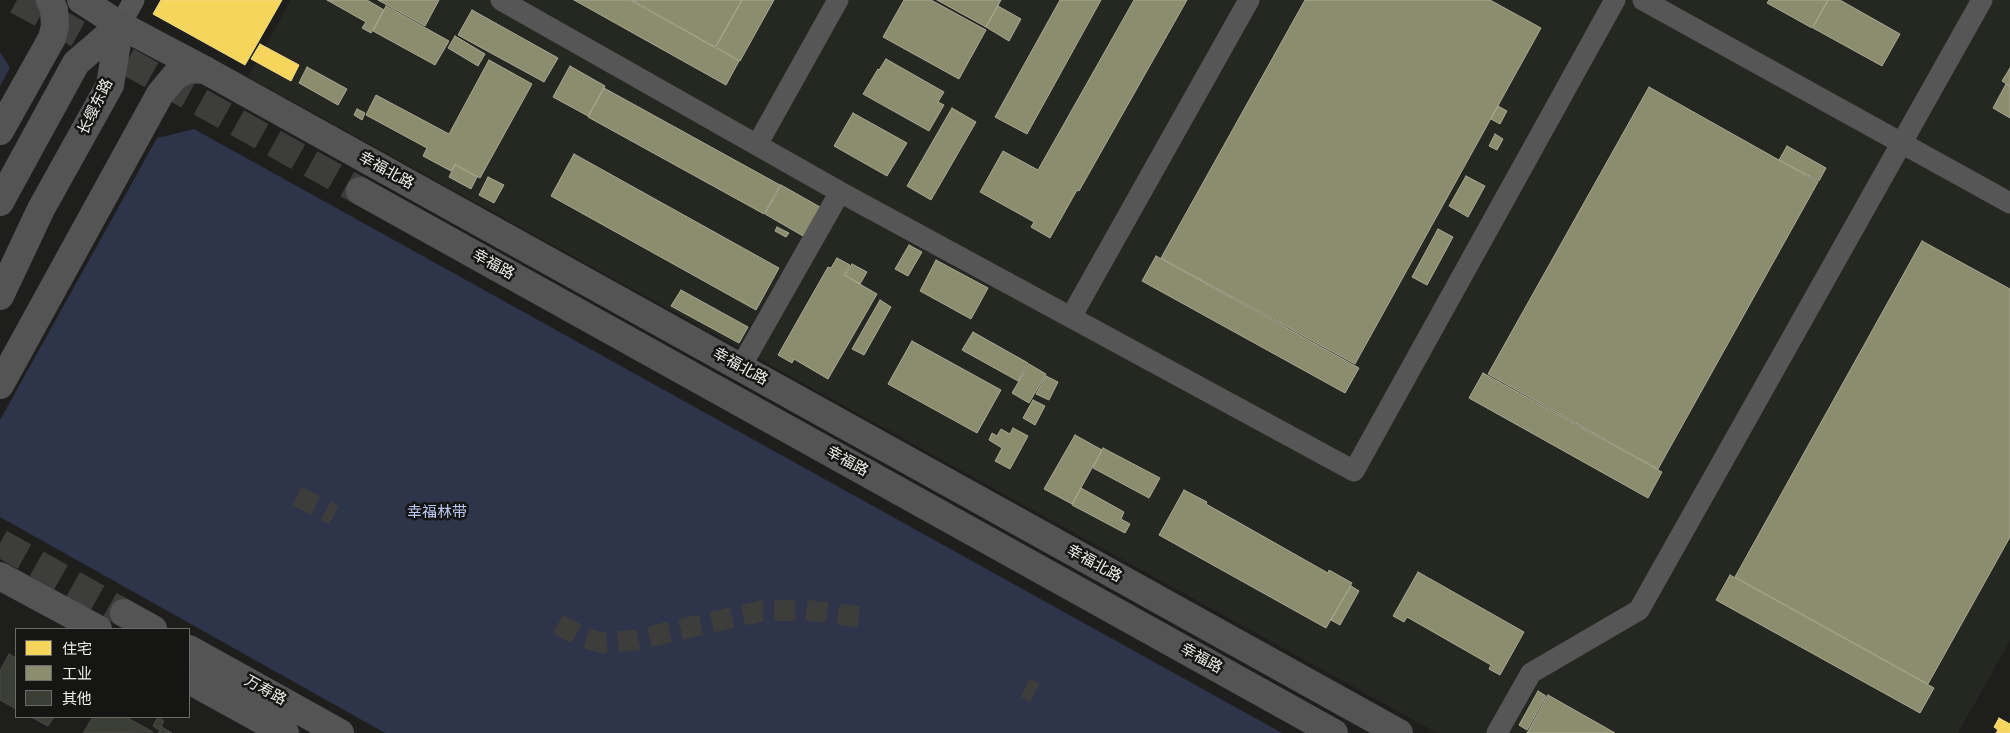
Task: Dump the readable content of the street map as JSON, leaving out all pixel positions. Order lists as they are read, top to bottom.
{
  "streets": {
    "main road": [
      "长缨东路",
      "幸福北路",
      "幸福路",
      "万寿路"
    ]
  },
  "crossings": [
    ["长缨东路", "幸福北路"]
  ],
  "parks": ["幸福林带"],
  "legend": ["住宅", "工业", "其他"]
}
